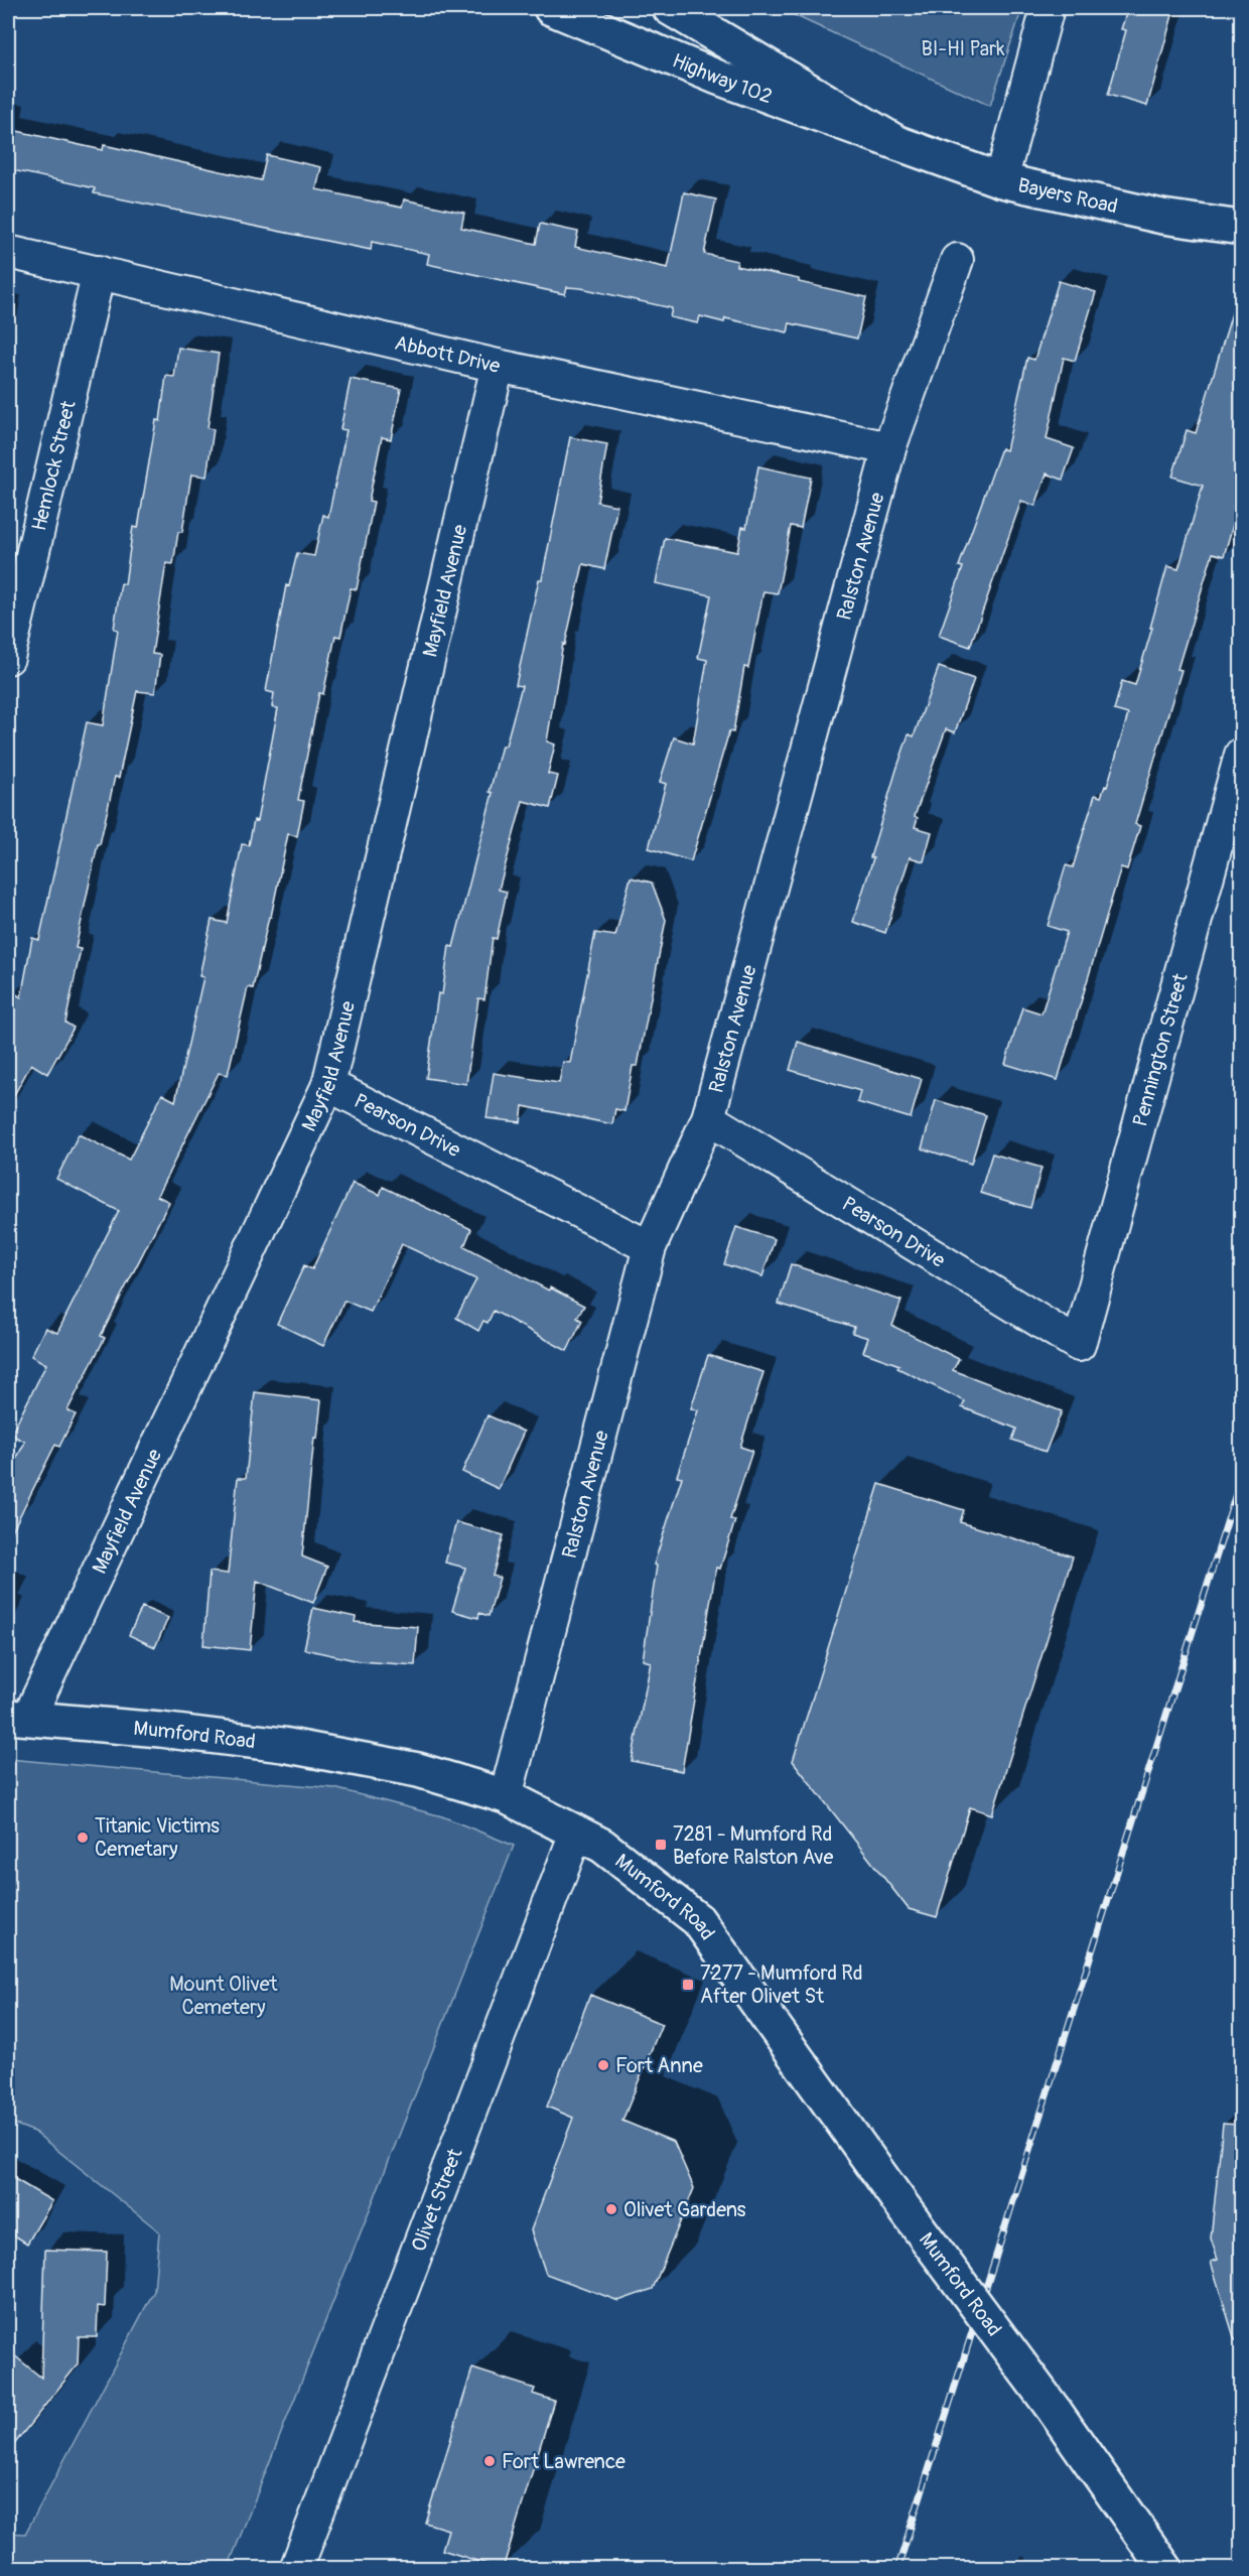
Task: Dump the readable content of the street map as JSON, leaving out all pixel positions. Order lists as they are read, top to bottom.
{
  "streets": {
    "main road": ["Highway 102", "Bayers Road", "Mumford Road"],
    "street": [
      "Abbott Drive",
      "Hemlock Street",
      "Ralston Avenue",
      "Mayfield Avenue",
      "Pennington Street",
      "Pearson Drive",
      "Olivet Street"
    ]
  },
  "crossings": [
    ["Highway 102", "Bayers Road"],
    ["Abbott Drive", "Hemlock Street"],
    ["Abbott Drive", "Ralston Avenue"],
    ["Abbott Drive", "Mayfield Avenue"],
    ["Ralston Avenue", "Pearson Drive"],
    ["Ralston Avenue", "Mumford Road"],
    ["Mayfield Avenue", "Pearson Drive"],
    ["Mayfield Avenue", "Mumford Road"],
    ["Pennington Street", "Pearson Drive"],
    ["Mumford Road", "Olivet Street"]
  ],
  "parks": ["BI-HI Park", "Mount Olivet Cemetery"],
  "places": {
    "other": [
      "Titanic Victims Cemetary",
      "Fort Anne",
      "Olivet Gardens",
      "Fort Lawrence"
    ],
    "transit": ["7281 - Mumford Rd Before Ralston Ave", "7277 - Mumford Rd After Olivet St"]
  }
}
